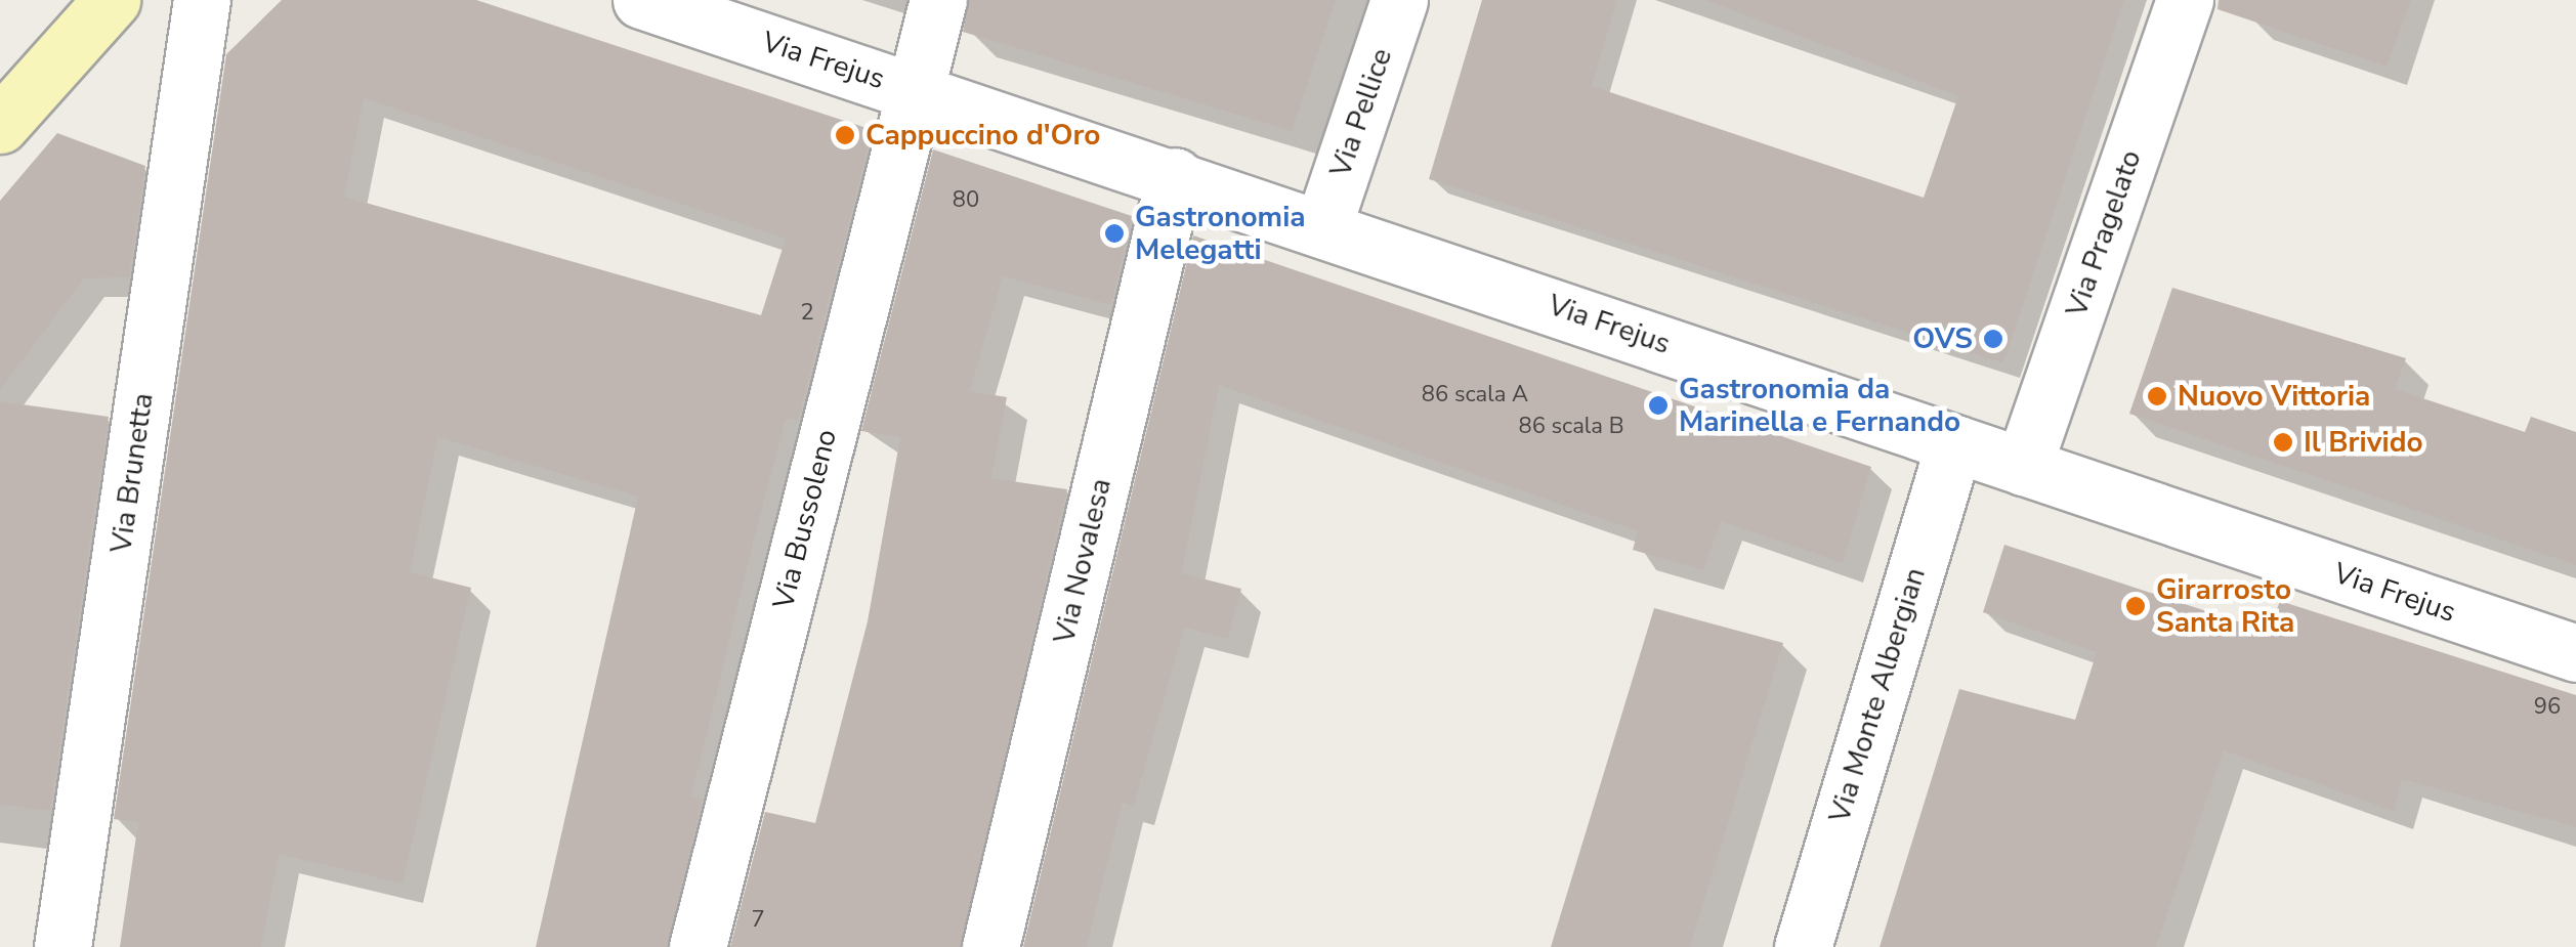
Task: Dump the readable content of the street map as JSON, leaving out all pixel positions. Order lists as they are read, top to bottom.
{
  "streets": {
    "street": [
      "Via Frejus",
      "Via Pellice",
      "Via Pragelato",
      "Via Brunetta",
      "Via Bussoleno",
      "Via Novalesa",
      "Via Monte Albergian"
    ]
  },
  "crossings": [
    ["Via Frejus", "Via Pellice"],
    ["Via Frejus", "Via Pragelato"],
    ["Via Frejus", "Via Bussoleno"],
    ["Via Frejus", "Via Novalesa"],
    ["Via Frejus", "Via Monte Albergian"]
  ],
  "places": [
    "Cappuccino d'Oro",
    "Gastronomia Melegatti",
    "OVS",
    "Nuovo Vittoria",
    "Gastronomia da Marinella e Fernando",
    "Il Brivido",
    "Girarrosto Santa Rita"
  ],
  "house_numbers": [
    "80",
    "2",
    "86 scala A",
    "86 scala B",
    "96",
    "7"
  ]
}
